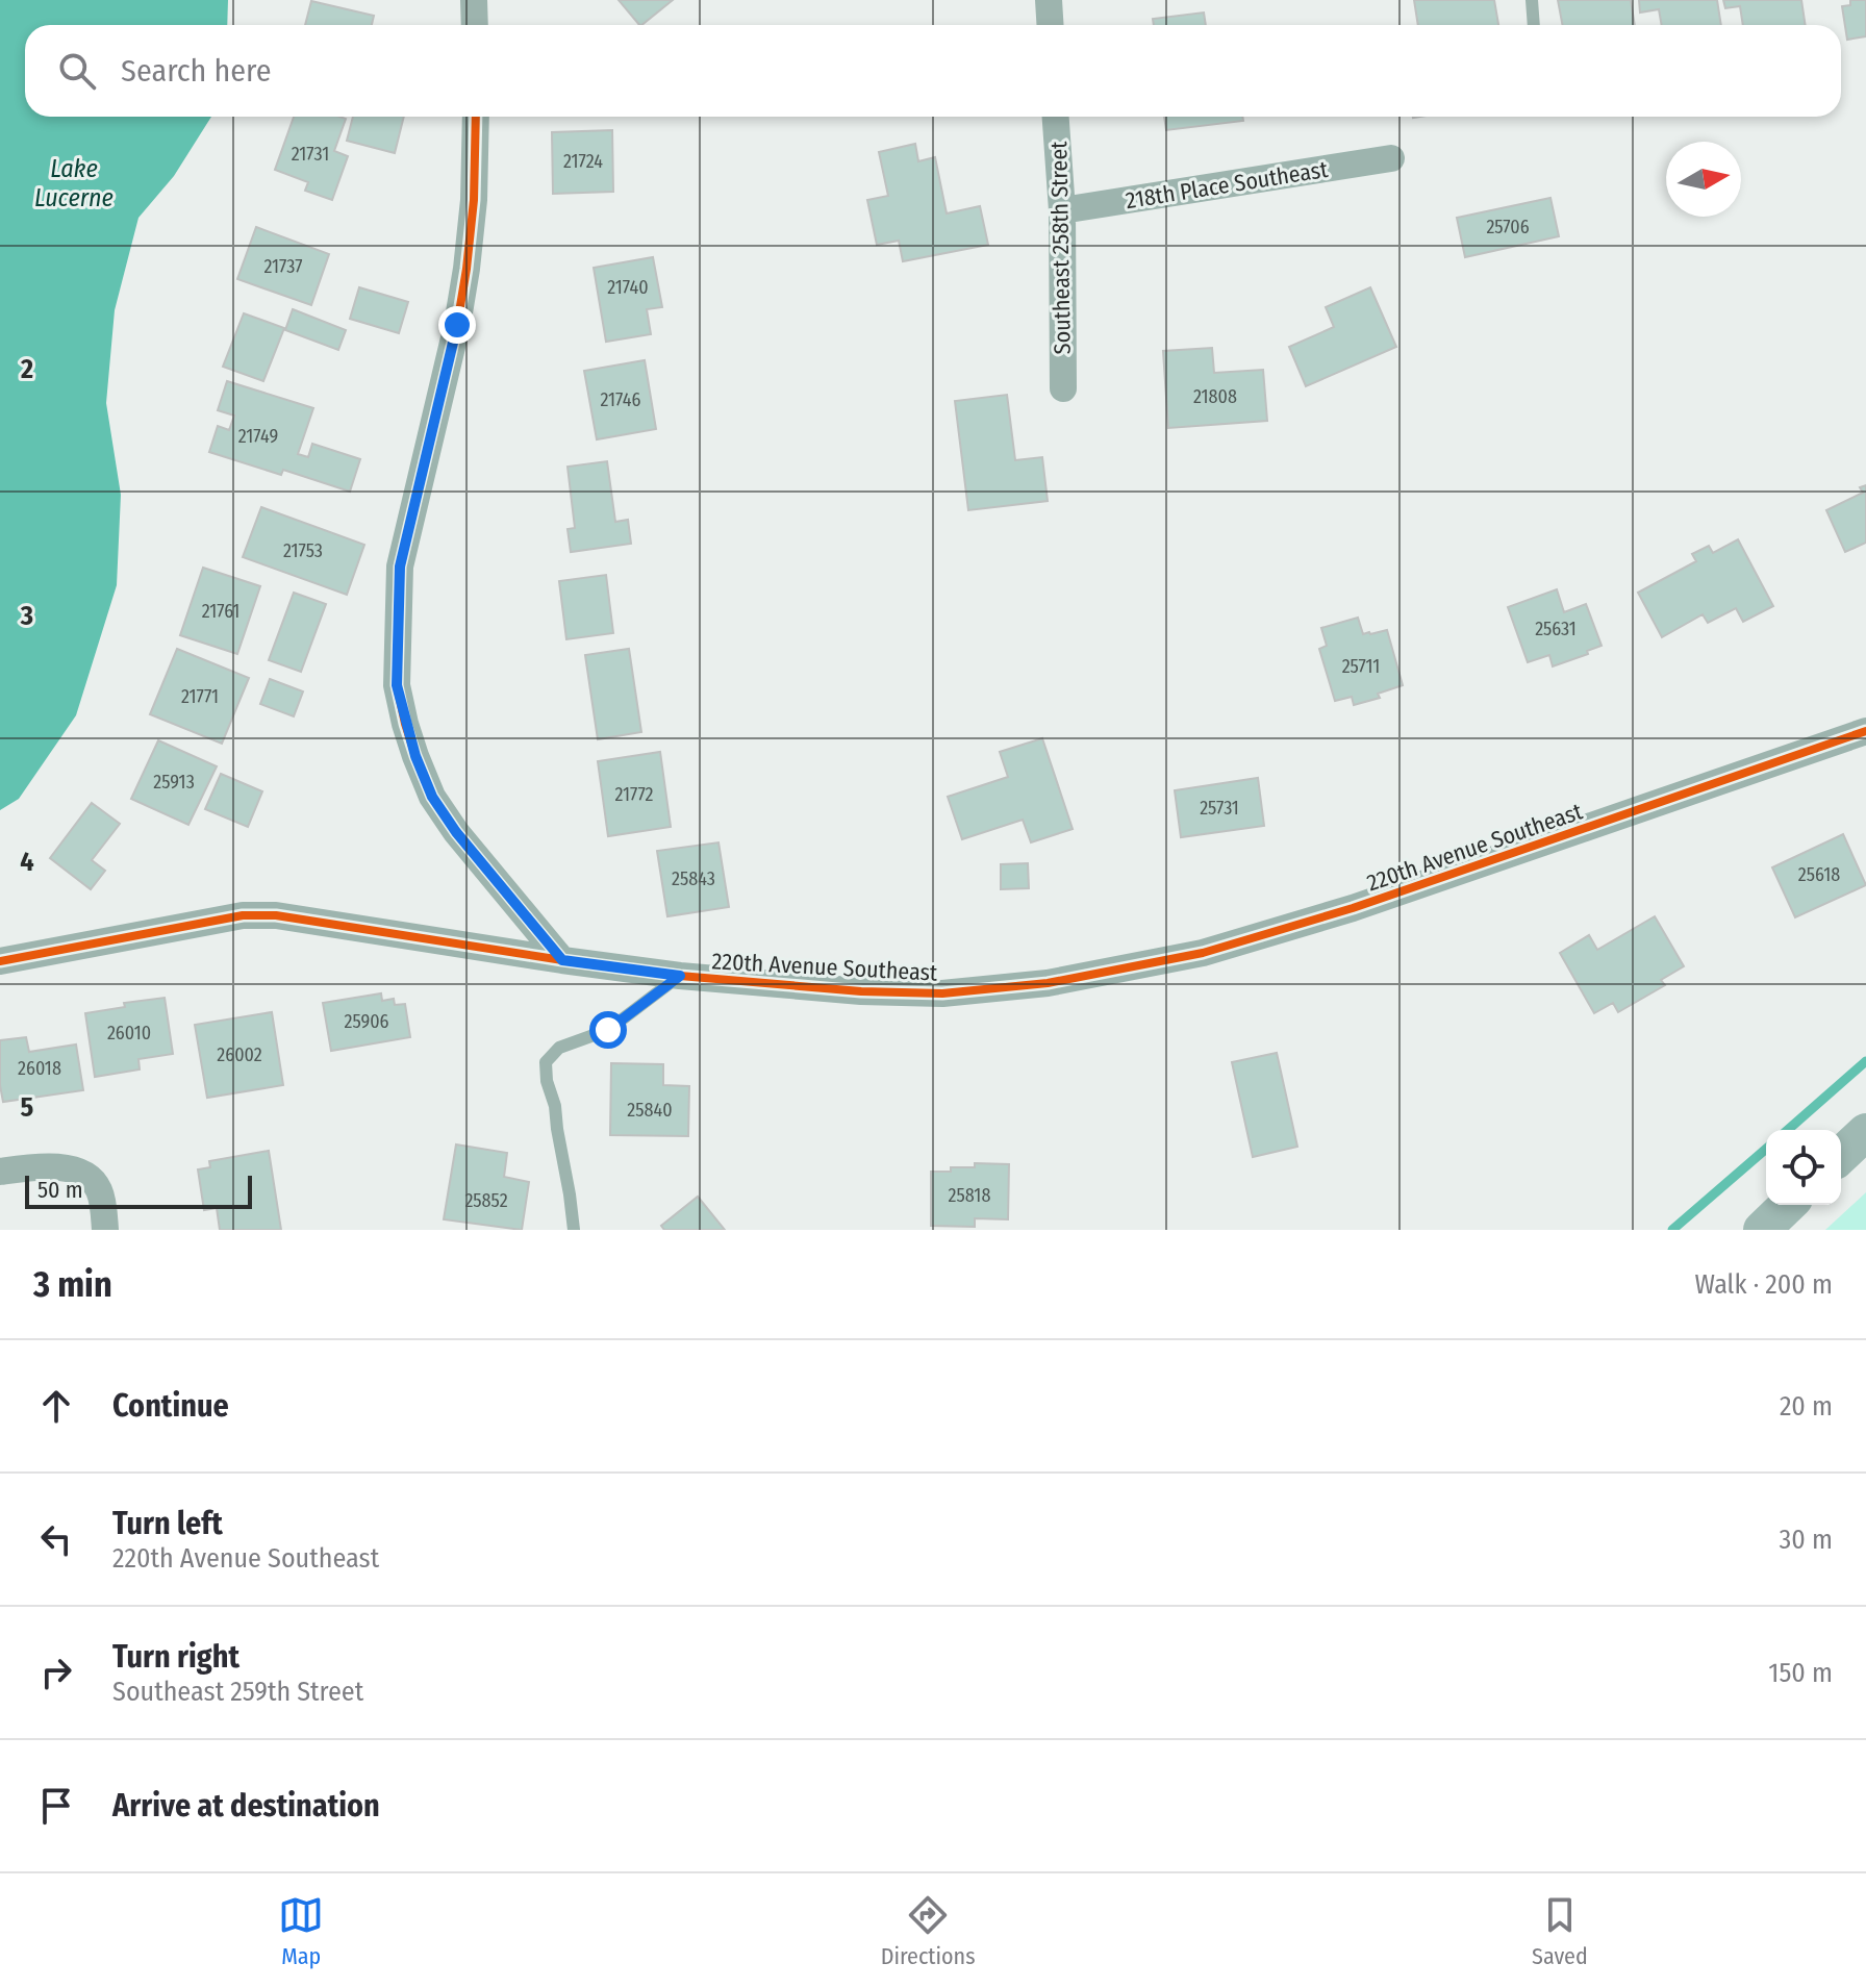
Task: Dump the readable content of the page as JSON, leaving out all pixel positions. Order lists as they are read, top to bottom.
{
  "streets": {
    "street": ["218th Place Southeast", "Southeast 258th Street", "220th Avenue Southeast"]
  },
  "crossings": [
    ["218th Place Southeast", "Southeast 258th Street"]
  ],
  "water": ["Lake Lucerne"],
  "house_numbers": [
    "21731",
    "21724",
    "25706",
    "21737",
    "21740",
    "21808",
    "21746",
    "21749",
    "21753",
    "21761",
    "25631",
    "25711",
    "21771",
    "25913",
    "21772",
    "25731",
    "25618",
    "25843",
    "25906",
    "26010",
    "26002",
    "26018",
    "25840",
    "25818",
    "25852"
  ],
  "scale_bar": "50 m",
  "north": "right",
  "page": {
    "search": "Search here",
    "scale": "50 m",
    "heading": ["3 min", "Walk · 200 m"],
    "list": [
      ["Continue", "20 m"],
      ["Turn left", "220th Avenue Southeast", "30 m"],
      ["Turn right", "Southeast 259th Street", "150 m"],
      "Arrive at destination"
    ],
    "nav": ["Map", "Directions", "Saved"]
  },
  "grid": {
    "rows": [
      "2",
      "3",
      "4",
      "5"
    ]
  }
}
